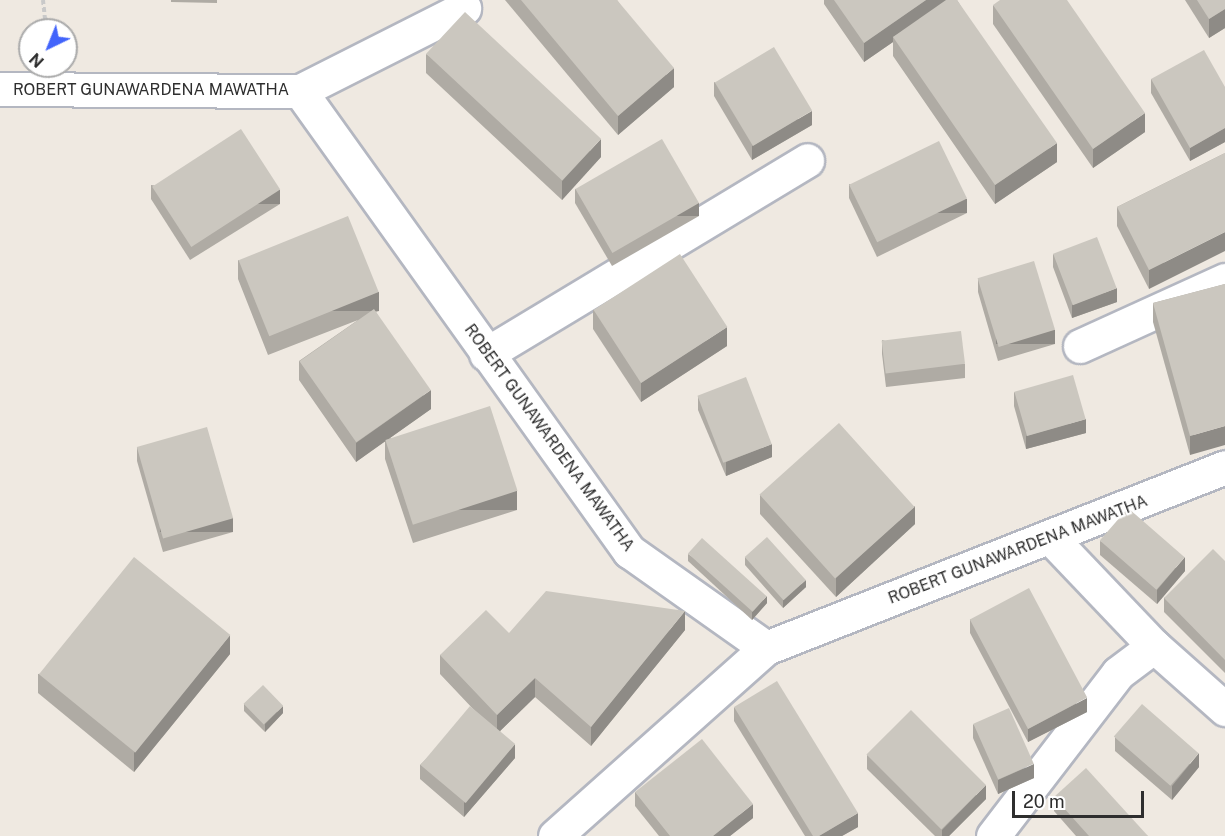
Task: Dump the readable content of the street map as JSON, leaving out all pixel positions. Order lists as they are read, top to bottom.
{
  "streets": {
    "street": ["ROBERT GUNAWARDENA MAWATHA"]
  },
  "scale_bar": "20 m",
  "north": "bottom left"
}
